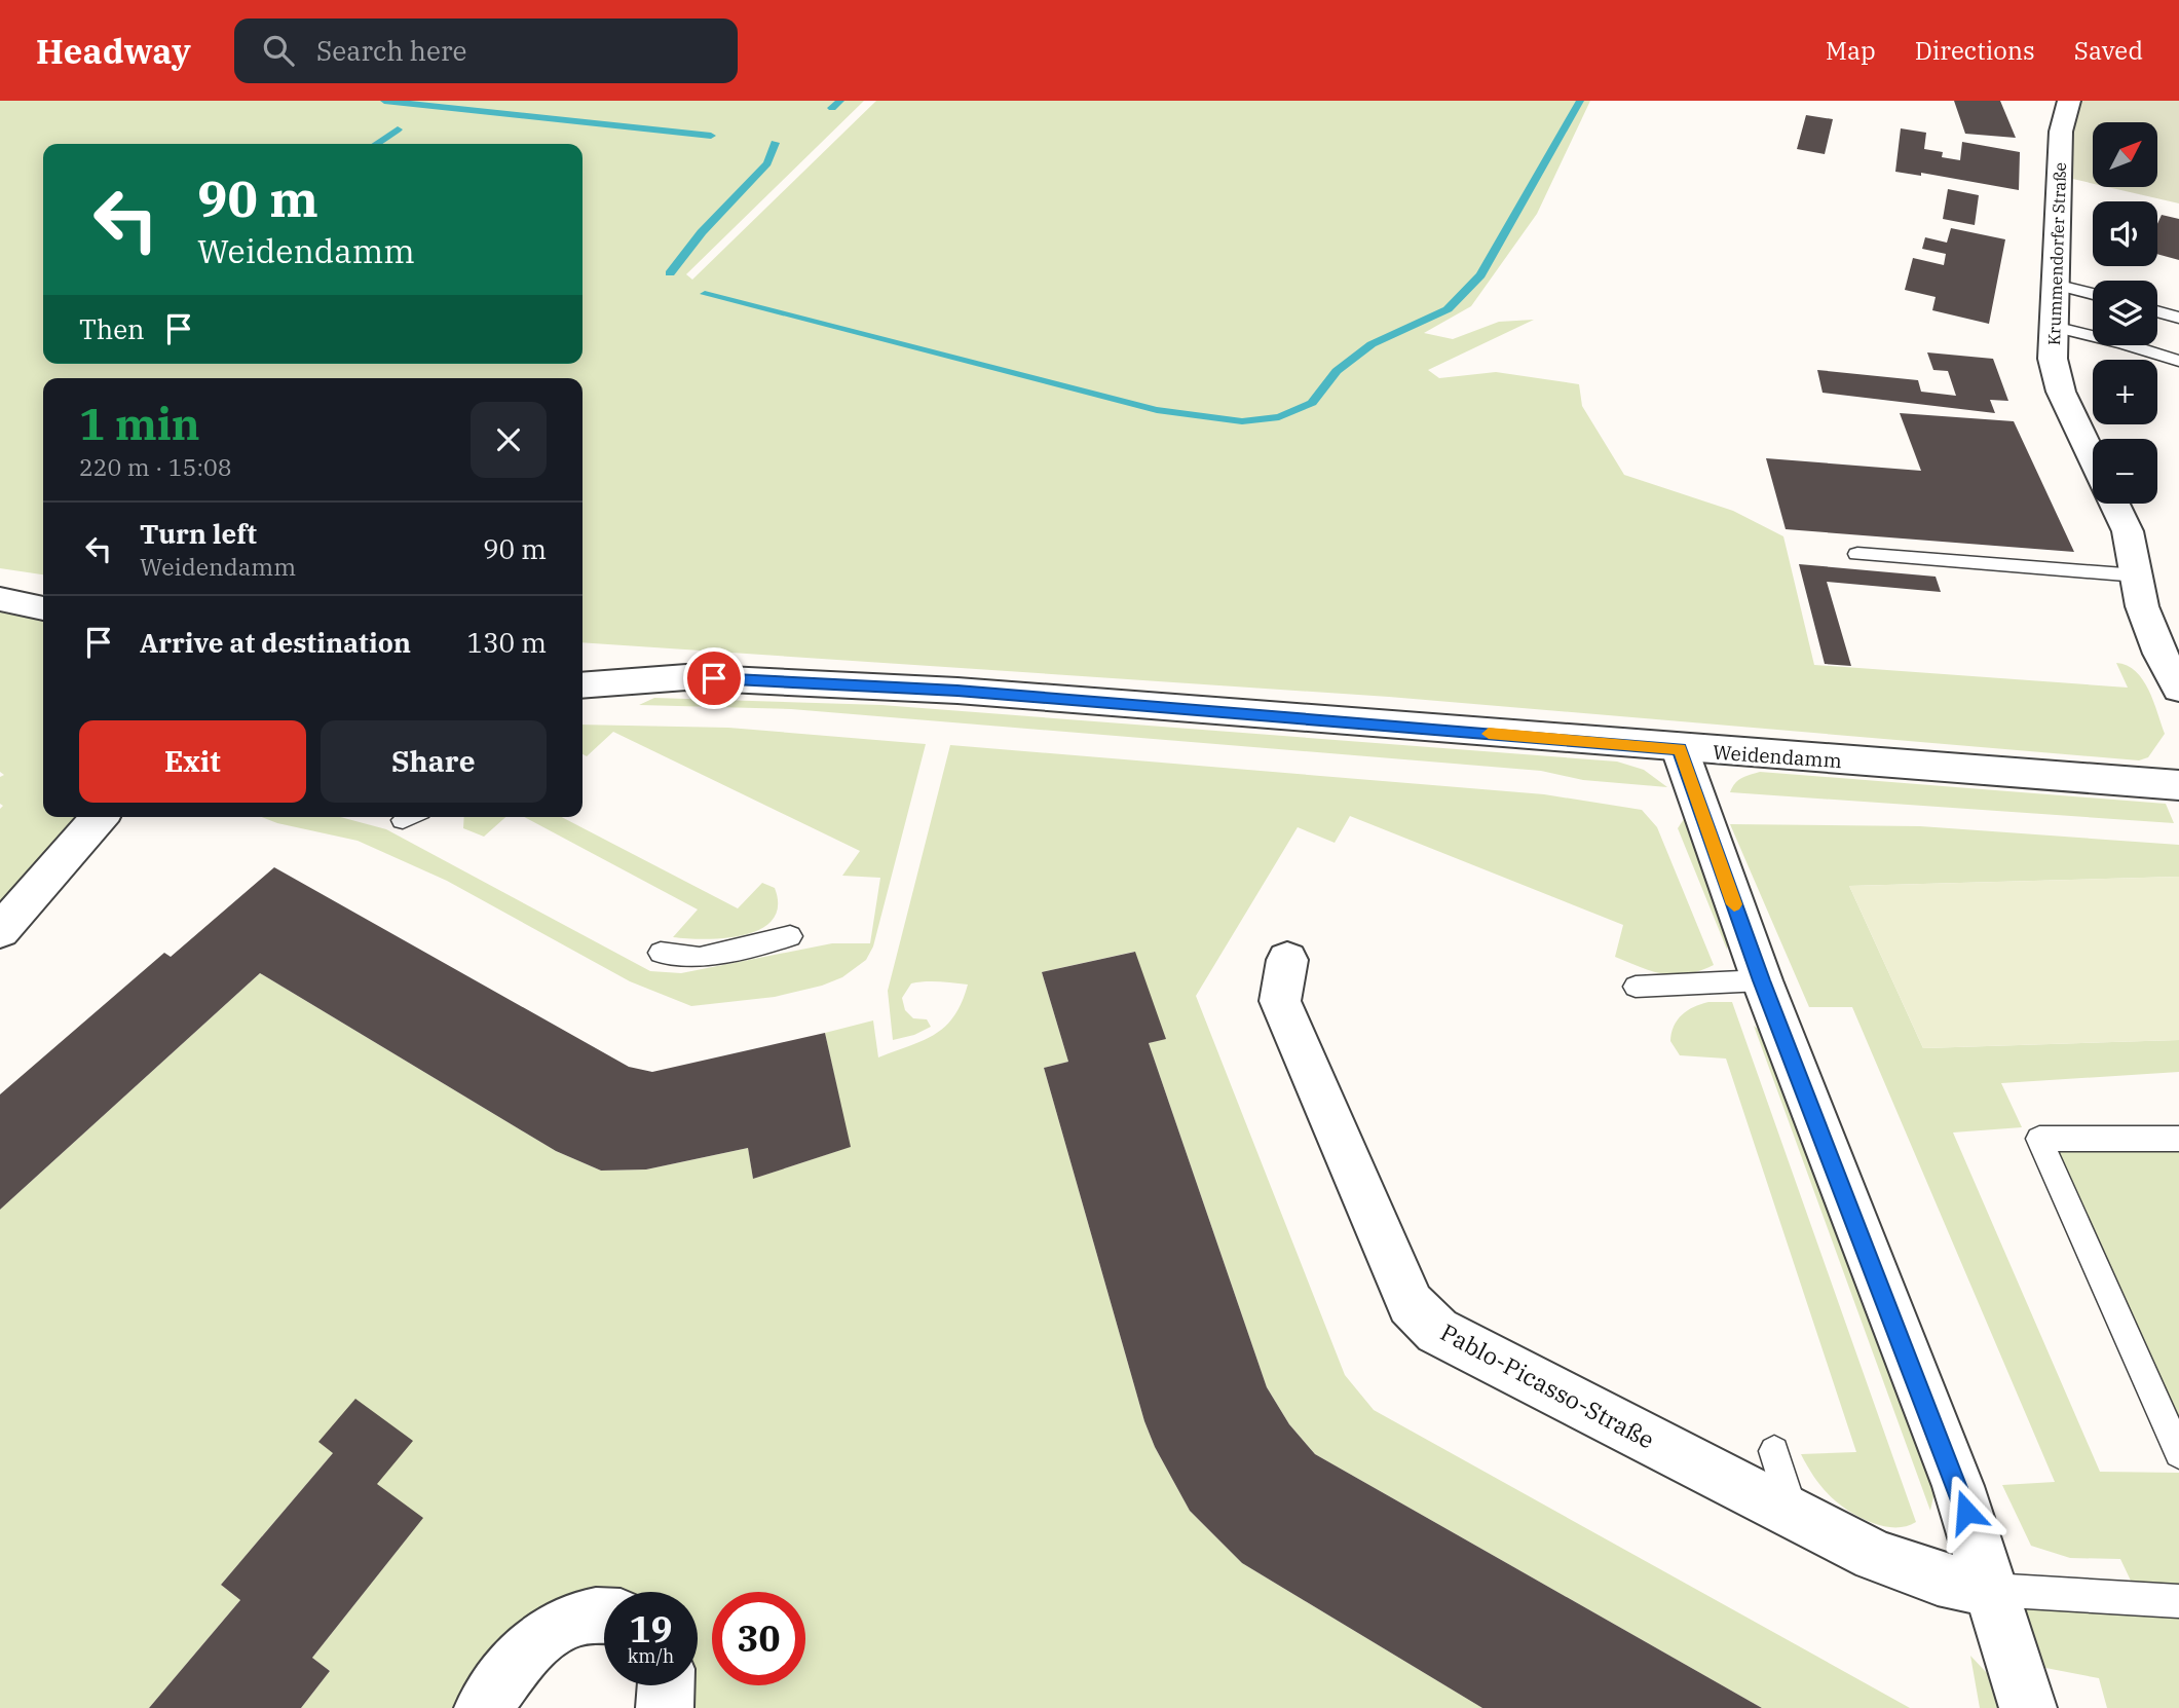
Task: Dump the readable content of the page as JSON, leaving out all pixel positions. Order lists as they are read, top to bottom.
{
  "streets": {
    "street": ["Krummendorfer Straße", "Weidendamm", "Pablo-Picasso-Straße"]
  },
  "north": "top right",
  "page": {
    "header": "Headway",
    "search": "Search here",
    "nav": ["Map", "Directions", "Saved"],
    "map_buttons": ["+", "−"],
    "turn": ["90 m", "Weidendamm"],
    "then": "Then",
    "heading": ["1 min", "220 m · 15:08"],
    "list": [
      {
        "name": "Turn left",
        "note": "Weidendamm",
        "value": "90 m"
      },
      {
        "name": "Arrive at destination",
        "value": "130 m"
      }
    ],
    "buttons": ["Exit", "Share"],
    "speed": "19 km/h",
    "limit": "30"
  }
}
